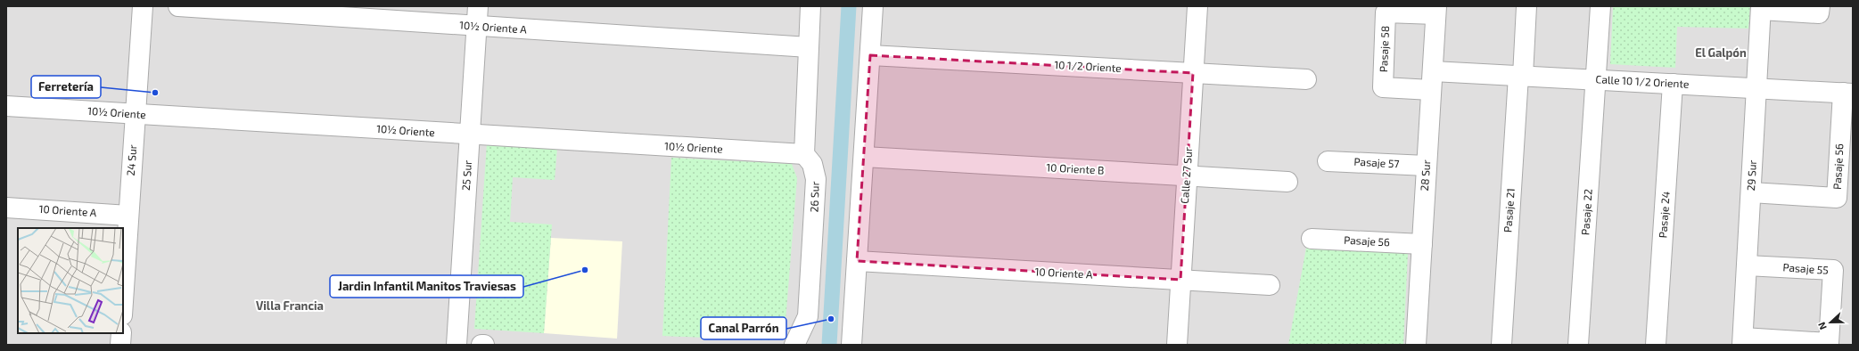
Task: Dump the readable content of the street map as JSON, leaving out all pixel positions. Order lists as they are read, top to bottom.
{
  "streets": {
    "street": [
      "10½ Oriente A",
      "Pasaje 58",
      "10 1/2 Oriente",
      "Calle 10 1/2 Oriente",
      "10½ Oriente",
      "24 Sur",
      "Pasaje 57",
      "Pasaje 56",
      "10 Oriente B",
      "25 Sur",
      "Calle 27 Sur",
      "28 Sur",
      "29 Sur",
      "26 Sur",
      "Pasaje 21",
      "10 Oriente A",
      "Pasaje 22",
      "Pasaje 24",
      "Pasaje 55"
    ]
  },
  "crossings": [
    ["10½ Oriente A", "25 Sur"],
    ["Pasaje 58", "Calle 10 1/2 Oriente"],
    ["Pasaje 58", "28 Sur"],
    ["10 1/2 Oriente", "Calle 27 Sur"],
    ["Calle 10 1/2 Oriente", "Pasaje 56"],
    ["Calle 10 1/2 Oriente", "28 Sur"],
    ["Calle 10 1/2 Oriente", "29 Sur"],
    ["Calle 10 1/2 Oriente", "Pasaje 21"],
    ["Calle 10 1/2 Oriente", "Pasaje 22"],
    ["Calle 10 1/2 Oriente", "Pasaje 24"],
    ["10½ Oriente", "24 Sur"],
    ["10½ Oriente", "25 Sur"],
    ["10½ Oriente", "26 Sur"],
    ["24 Sur", "10 Oriente A"],
    ["Pasaje 57", "28 Sur"],
    ["Pasaje 56", "28 Sur"],
    ["Pasaje 56", "29 Sur"],
    ["10 Oriente B", "Calle 27 Sur"],
    ["Calle 27 Sur", "10 Oriente A"],
    ["29 Sur", "Pasaje 55"]
  ],
  "districts": ["El Galpón", "Villa Francia"],
  "places": ["Ferretería", "Jardin Infantil Manitos Traviesas", "Canal Parrón"],
  "north": "left"
}
